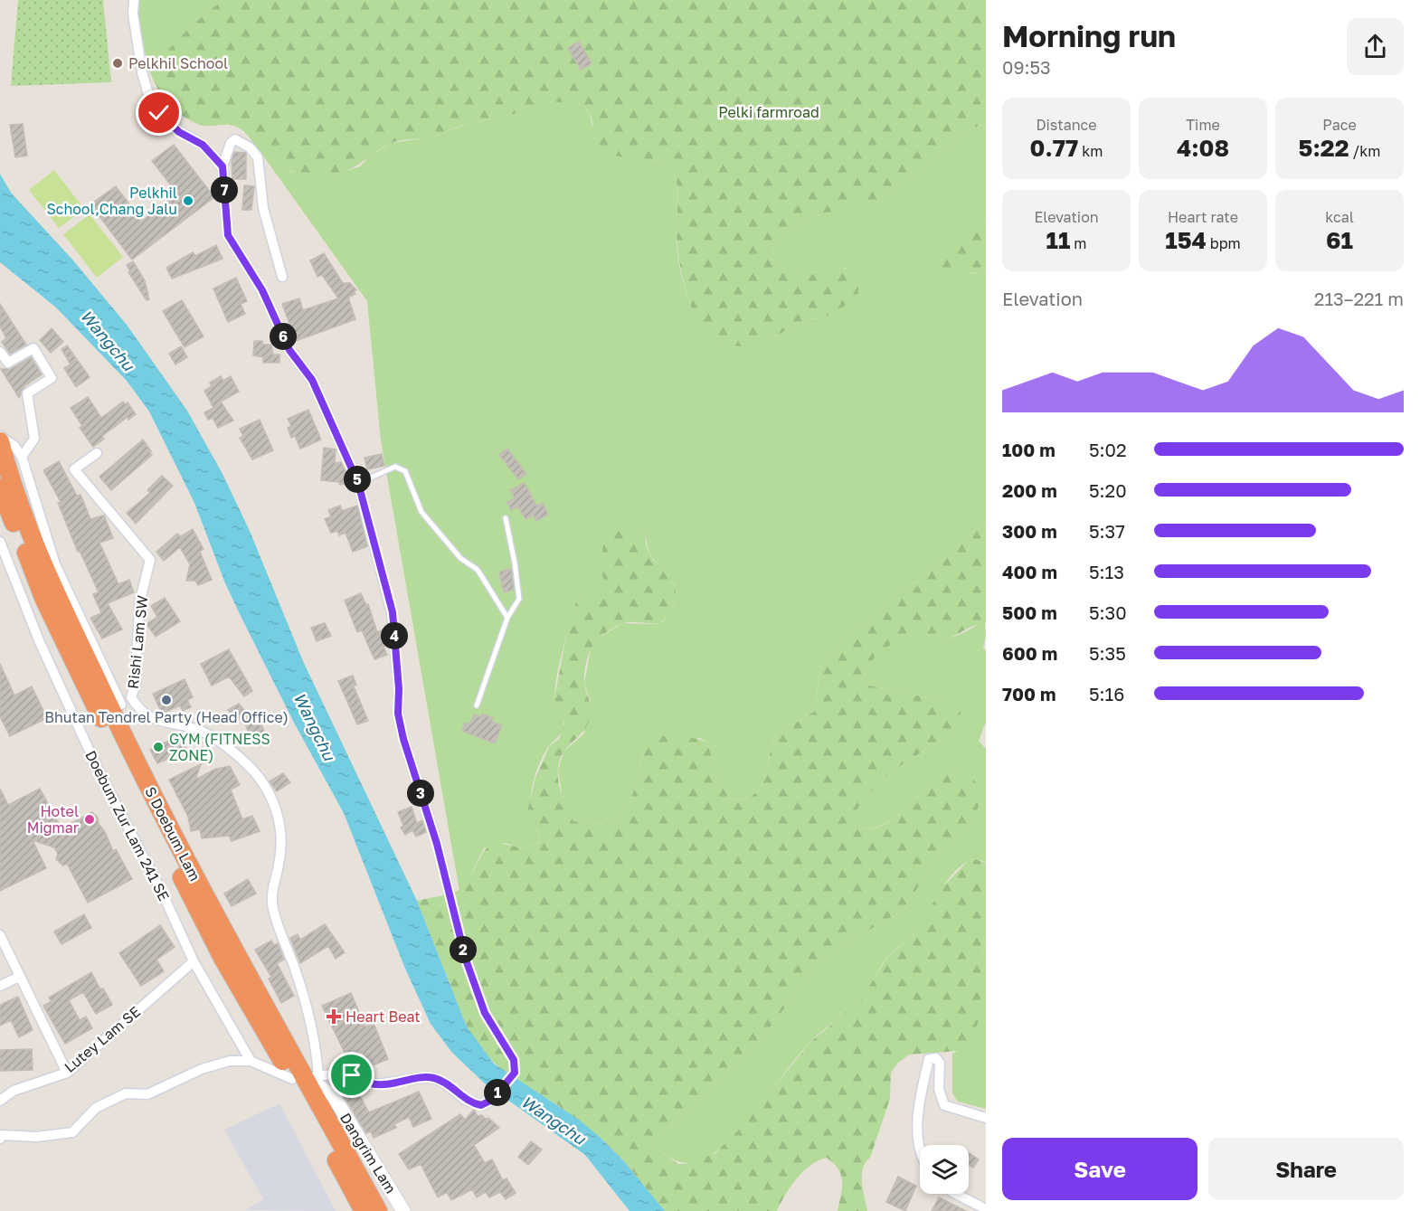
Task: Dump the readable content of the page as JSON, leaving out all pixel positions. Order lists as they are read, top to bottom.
{
  "streets": {
    "highway": ["S Doebum Lam"],
    "street": [
      "Rishi Lam SW",
      "Doebum Zur Lam 241 SE",
      "Lutey Lam SE",
      "Dangrim Lam"
    ]
  },
  "crossings": [
    ["Rishi Lam SW", "S Doebum Lam"],
    ["Rishi Lam SW", "Dangrim Lam"],
    ["Doebum Zur Lam 241 SE", "Lutey Lam SE"],
    ["S Doebum Lam", "Dangrim Lam"]
  ],
  "water": ["Wangchu"],
  "parks": ["Pelki farmroad"],
  "places": {
    "other": [
      "Pelkhil School",
      "Pelkhil School,Chang Jalu",
      "Bhutan Tendrel Party (Head Office)",
      "GYM (FITNESS ZONE)",
      "Hotel Migmar"
    ],
    "health": ["Heart Beat"]
  },
  "page": {
    "heading": ["Morning run", "09:53"],
    "stats": [
      ["Distance", "0.77 km"],
      ["Time", "4:08"],
      ["Pace", "5:22 /km"],
      ["Elevation", "11 m"],
      ["Heart rate", "154 bpm"],
      ["kcal", "61"]
    ],
    "pins": [
      "7",
      "6",
      "5",
      "4",
      "3",
      "2",
      "1"
    ],
    "chart": ["Elevation", "213–221 m"],
    "list": [
      {
        "name": "100 m",
        "note": "5:02"
      },
      {
        "name": "200 m",
        "note": "5:20"
      },
      {
        "name": "300 m",
        "note": "5:37"
      },
      {
        "name": "400 m",
        "note": "5:13"
      },
      {
        "name": "500 m",
        "note": "5:30"
      },
      {
        "name": "600 m",
        "note": "5:35"
      },
      {
        "name": "700 m",
        "note": "5:16"
      }
    ],
    "buttons": ["Save", "Share"]
  }
}
